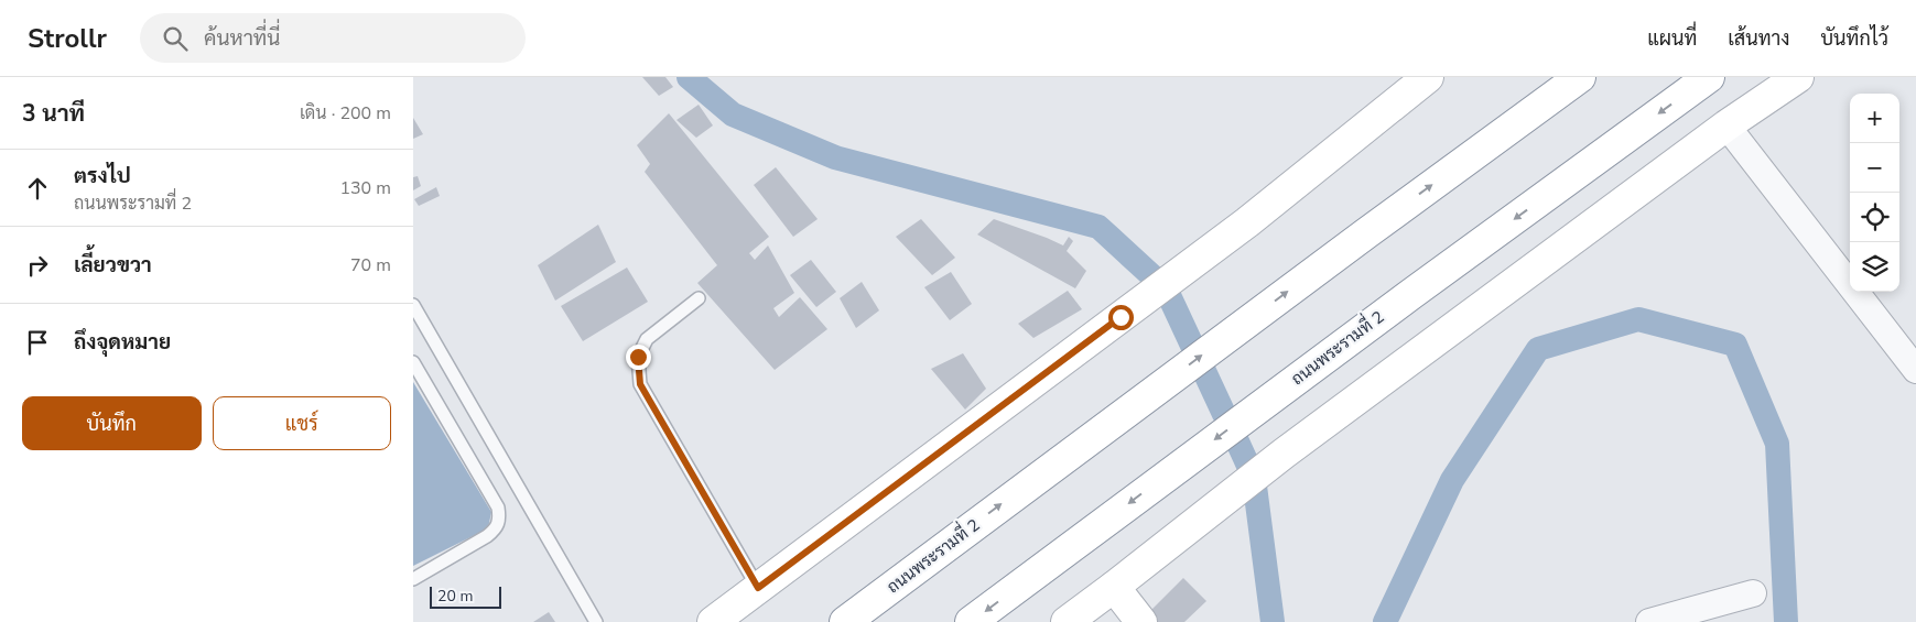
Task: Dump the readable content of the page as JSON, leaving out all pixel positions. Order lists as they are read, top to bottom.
{
  "streets": {
    "main road": ["ถนนพระรามที่ 2"]
  },
  "scale_bar": "20 m",
  "page": {
    "header": "Strollr",
    "search": "ค้นหาที่นี่",
    "nav": ["แผนที่", "เส้นทาง", "บันทึกไว้"],
    "heading": ["3 นาที", "เดิน · 200 m"],
    "map_buttons": ["+", "−"],
    "list": [
      ["ตรงไป", "ถนนพระรามที่ 2", "130 m"],
      ["เลี้ยวขวา", "70 m"],
      "ถึงจุดหมาย"
    ],
    "buttons": ["บันทึก", "แชร์"],
    "scale": "20 m"
  }
}
